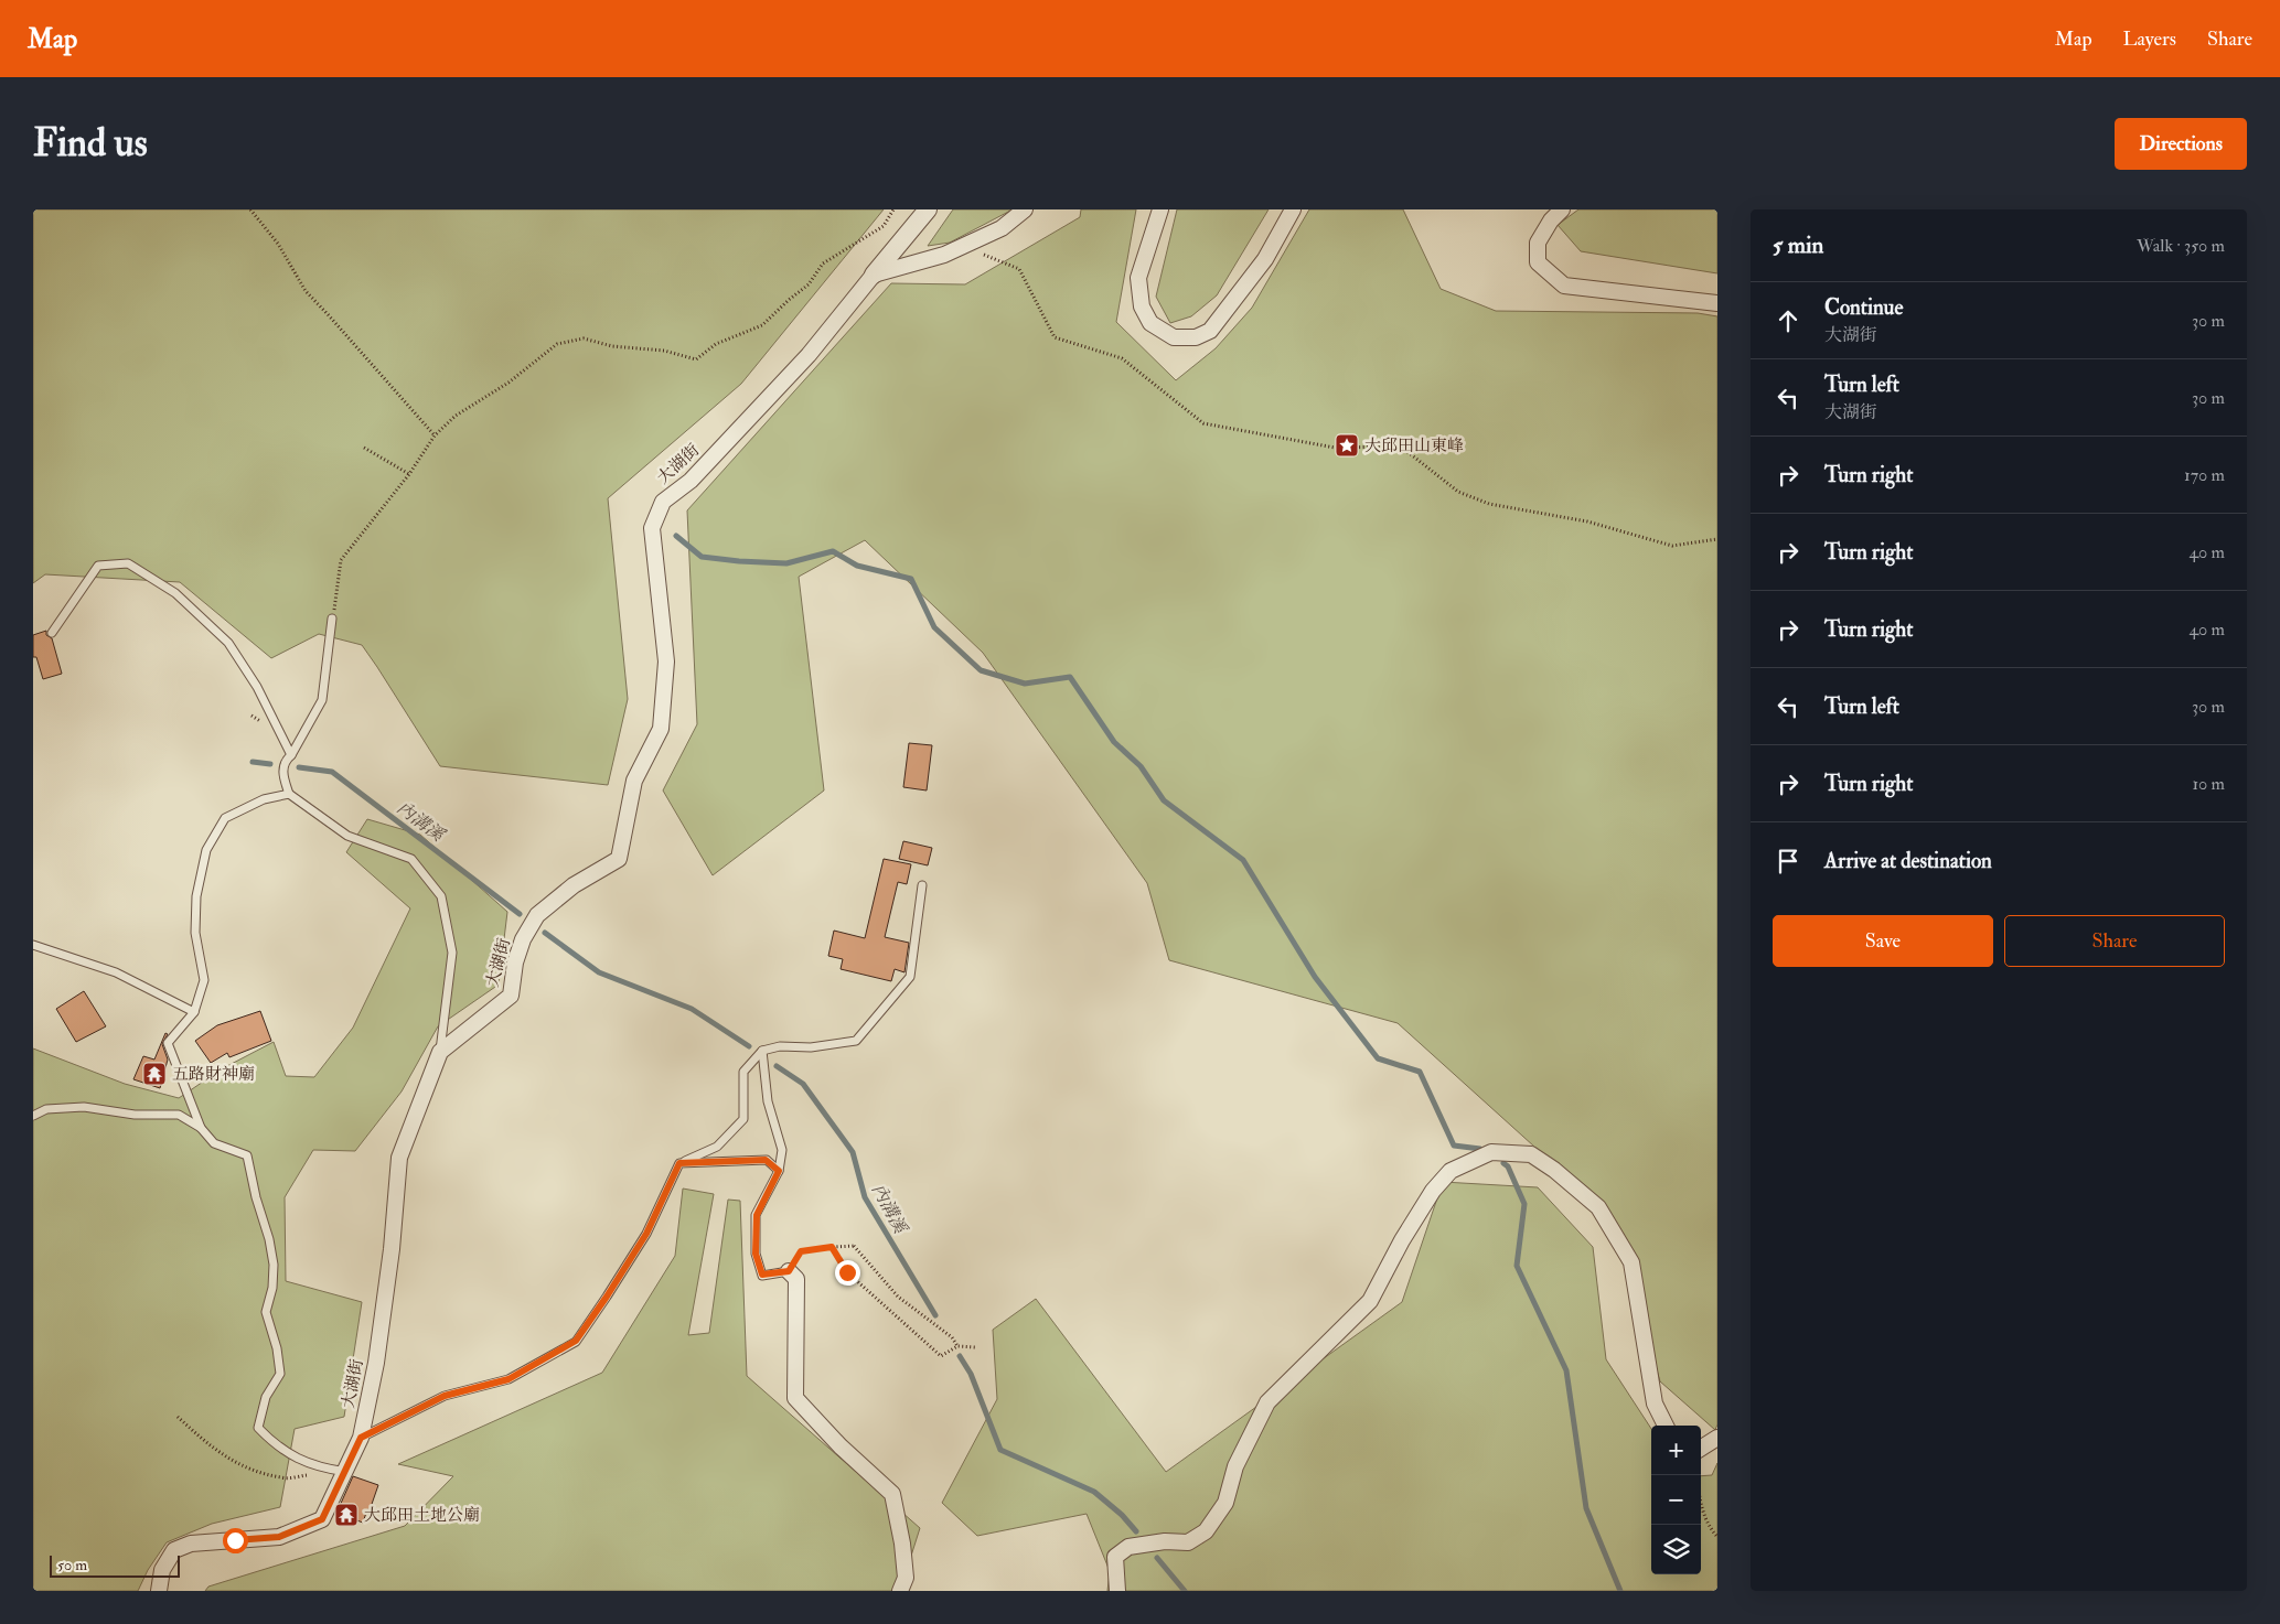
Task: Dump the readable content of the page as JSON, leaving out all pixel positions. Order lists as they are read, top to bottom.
{
  "streets": {
    "street": ["大湖街"]
  },
  "water": ["內溝溪"],
  "places": {
    "place": ["大邱田山東峰"],
    "temple": ["五路財神廟", "大邱田土地公廟"]
  },
  "scale_bar": "50 m",
  "page": {
    "header": "Map",
    "nav": ["Map", "Layers", "Share"],
    "buttons": [
      "Directions",
      ["Save", "Share"]
    ],
    "title": "Find us",
    "heading": ["5 min", "Walk · 350 m"],
    "list": [
      ["Continue", "大湖街", "30 m"],
      ["Turn left", "大湖街", "30 m"],
      ["Turn right", "170 m"],
      ["Turn right", "40 m"],
      ["Turn right", "40 m"],
      ["Turn left", "30 m"],
      ["Turn right", "10 m"],
      "Arrive at destination"
    ],
    "map_buttons": ["+", "−"],
    "scale": "50 m"
  }
}
